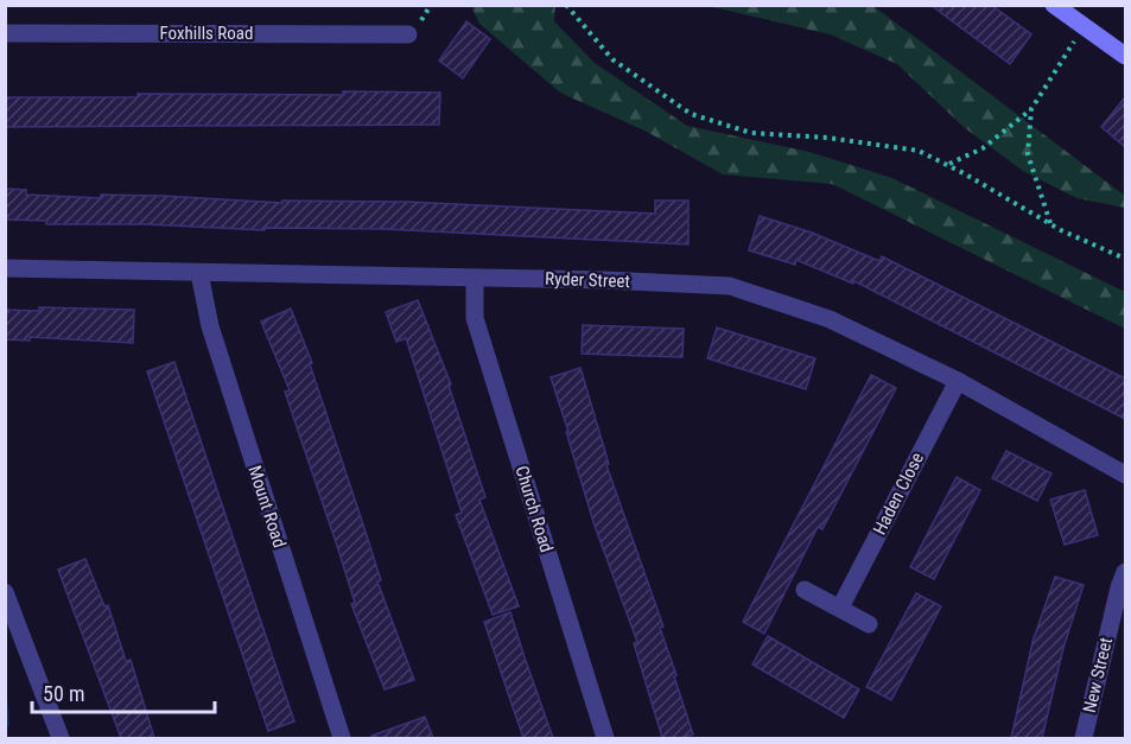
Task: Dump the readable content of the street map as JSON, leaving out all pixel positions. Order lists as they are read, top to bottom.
{
  "streets": {
    "street": [
      "Foxhills Road",
      "Ryder Street",
      "Haden Close",
      "Mount Road",
      "Church Road",
      "New Street"
    ]
  },
  "crossings": [
    ["Ryder Street", "Haden Close"],
    ["Ryder Street", "Mount Road"],
    ["Ryder Street", "Church Road"]
  ],
  "scale_bar": "50 m"
}
